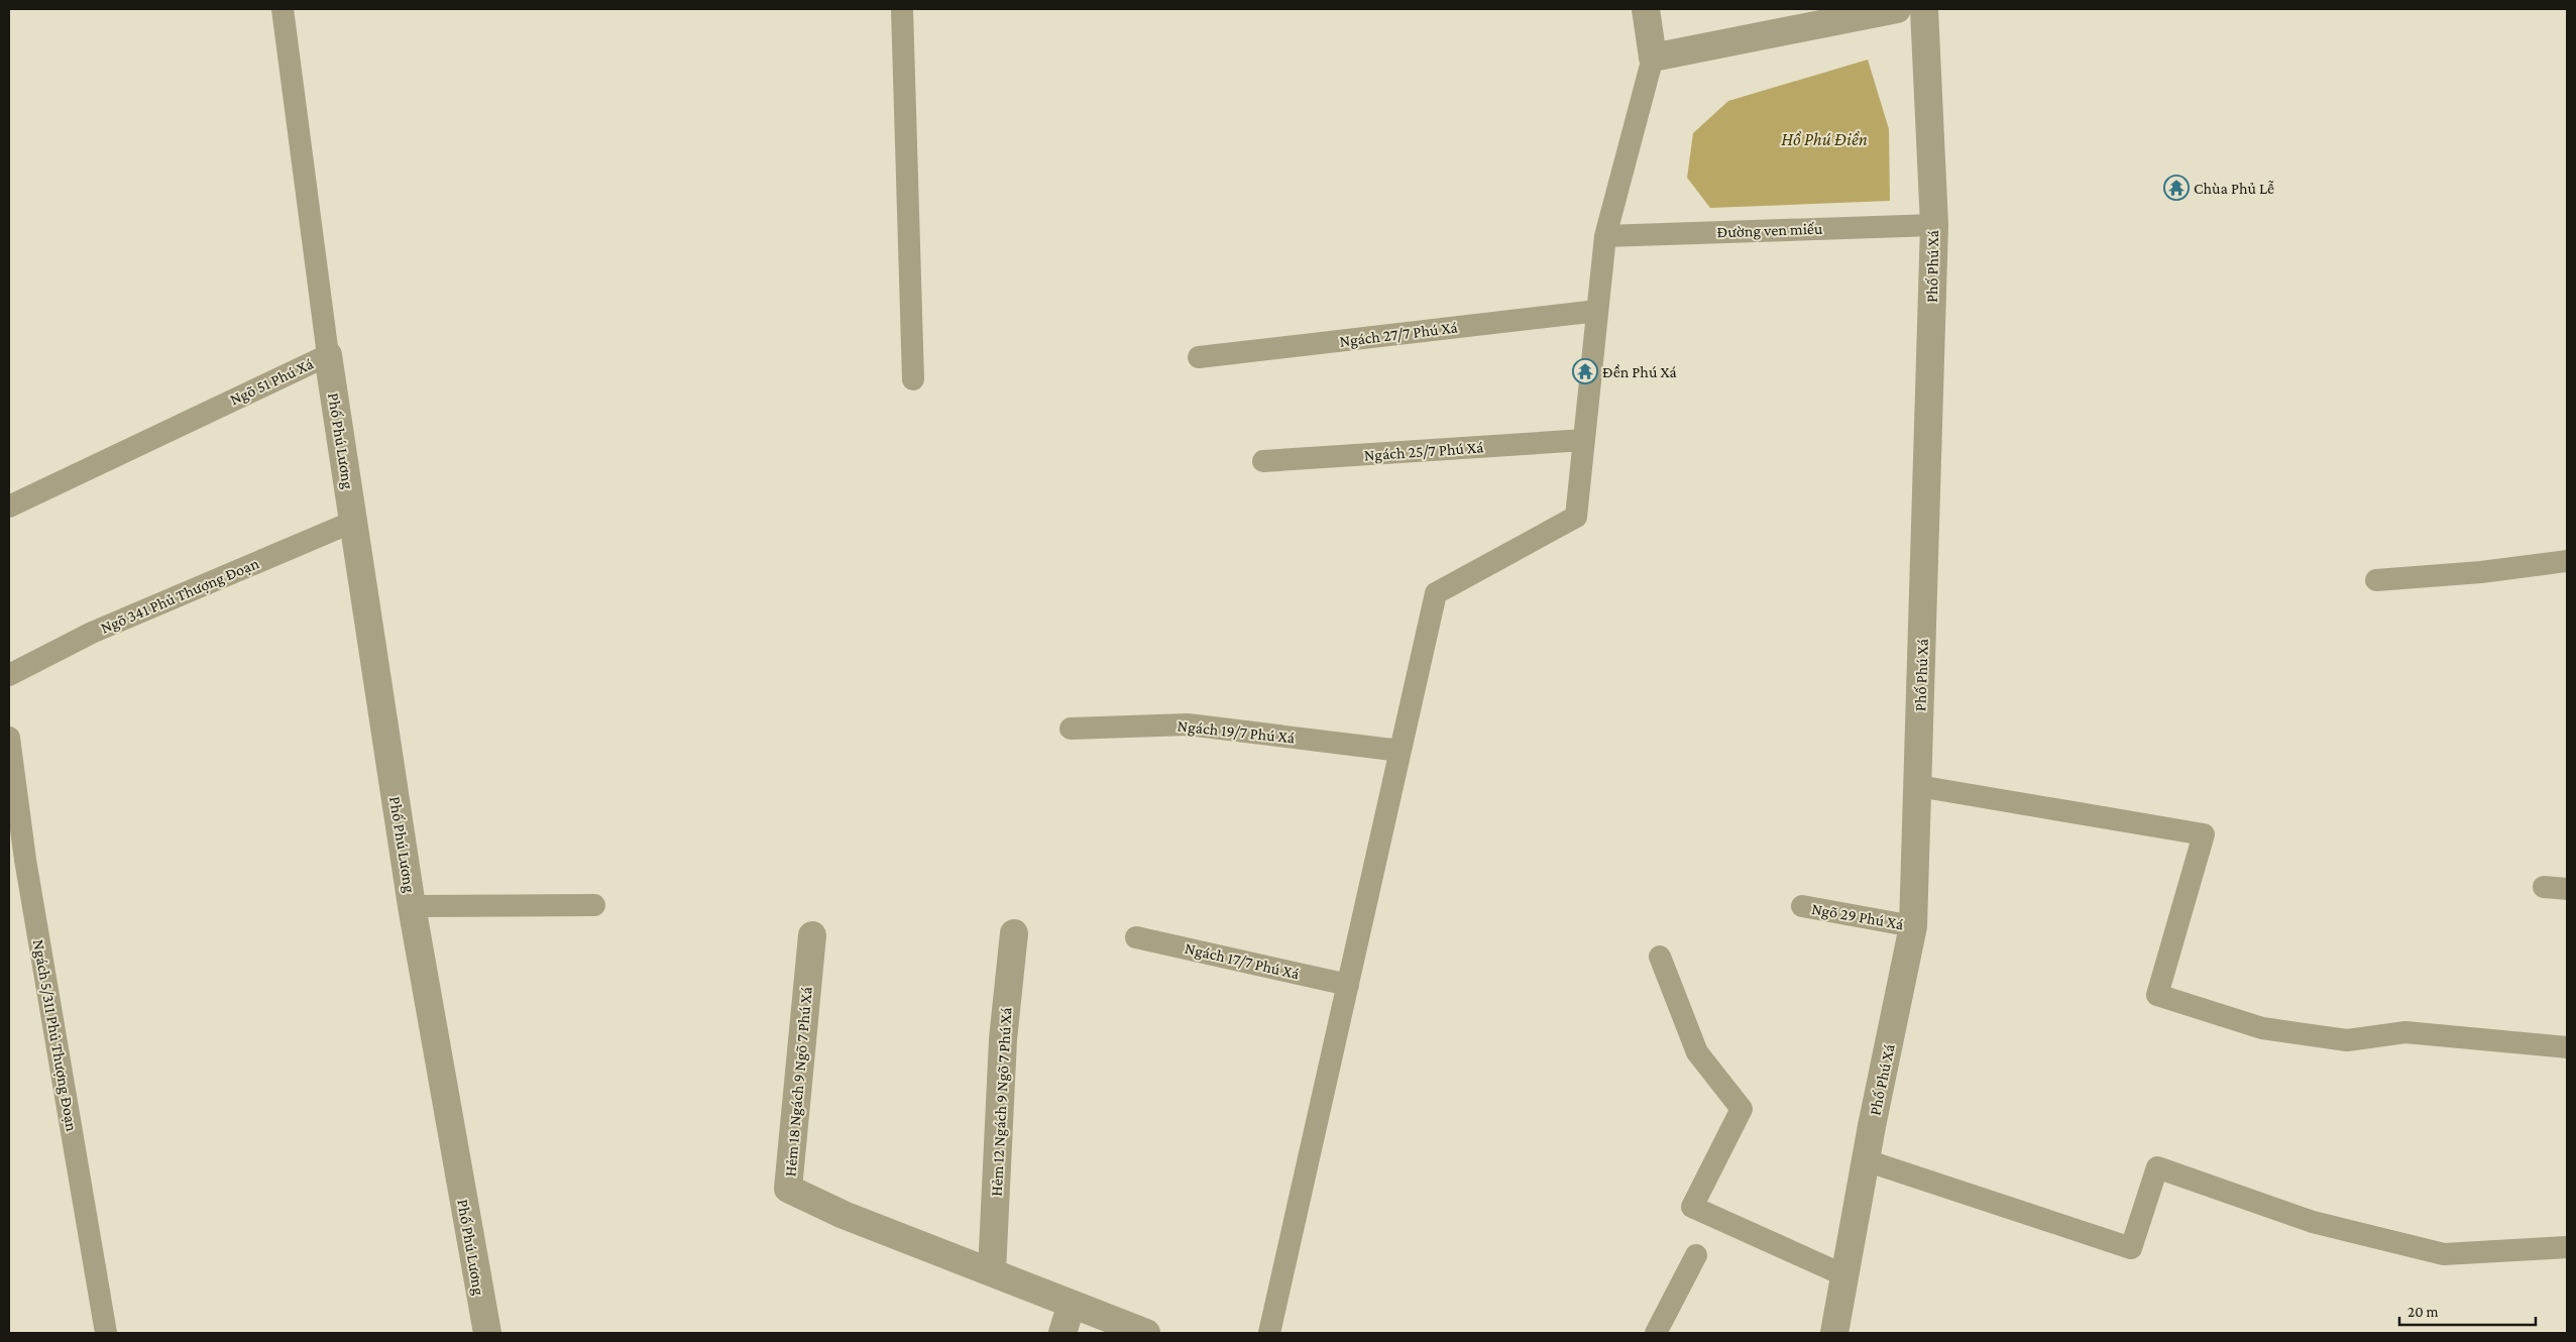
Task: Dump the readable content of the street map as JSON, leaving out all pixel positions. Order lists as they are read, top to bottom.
{
  "streets": {
    "street": [
      "Phố Phú Xá",
      "Phố Phú Lương",
      "Hẻm 18 Ngách 9 Ngõ 7 Phú Xá",
      "Hẻm 12 Ngách 9 Ngõ 7 Phú Xá"
    ],
    "lane": [
      "Đường ven miếu",
      "Ngách 27/7 Phú Xá",
      "Ngõ 51 Phú Xá",
      "Ngách 25/7 Phú Xá",
      "Ngõ 341 Phủ Thượng Đoạn",
      "Ngách 19/7 Phú Xá",
      "Ngõ 29 Phú Xá",
      "Ngách 17/7 Phú Xá",
      "Ngách 5/311 Phủ Thượng Đoạn"
    ]
  },
  "crossings": [
    ["Đường ven miếu", "Phố Phú Xá"],
    ["Phố Phú Xá", "Ngõ 29 Phú Xá"],
    ["Ngõ 51 Phú Xá", "Phố Phú Lương"],
    ["Phố Phú Lương", "Ngõ 341 Phủ Thượng Đoạn"],
    ["Hẻm 18 Ngách 9 Ngõ 7 Phú Xá", "Hẻm 12 Ngách 9 Ngõ 7 Phú Xá"]
  ],
  "water": ["Hồ Phú Điền"],
  "places": {
    "temple": ["Chùa Phủ Lễ", "Đền Phú Xá"]
  },
  "scale_bar": "20 m"
}
